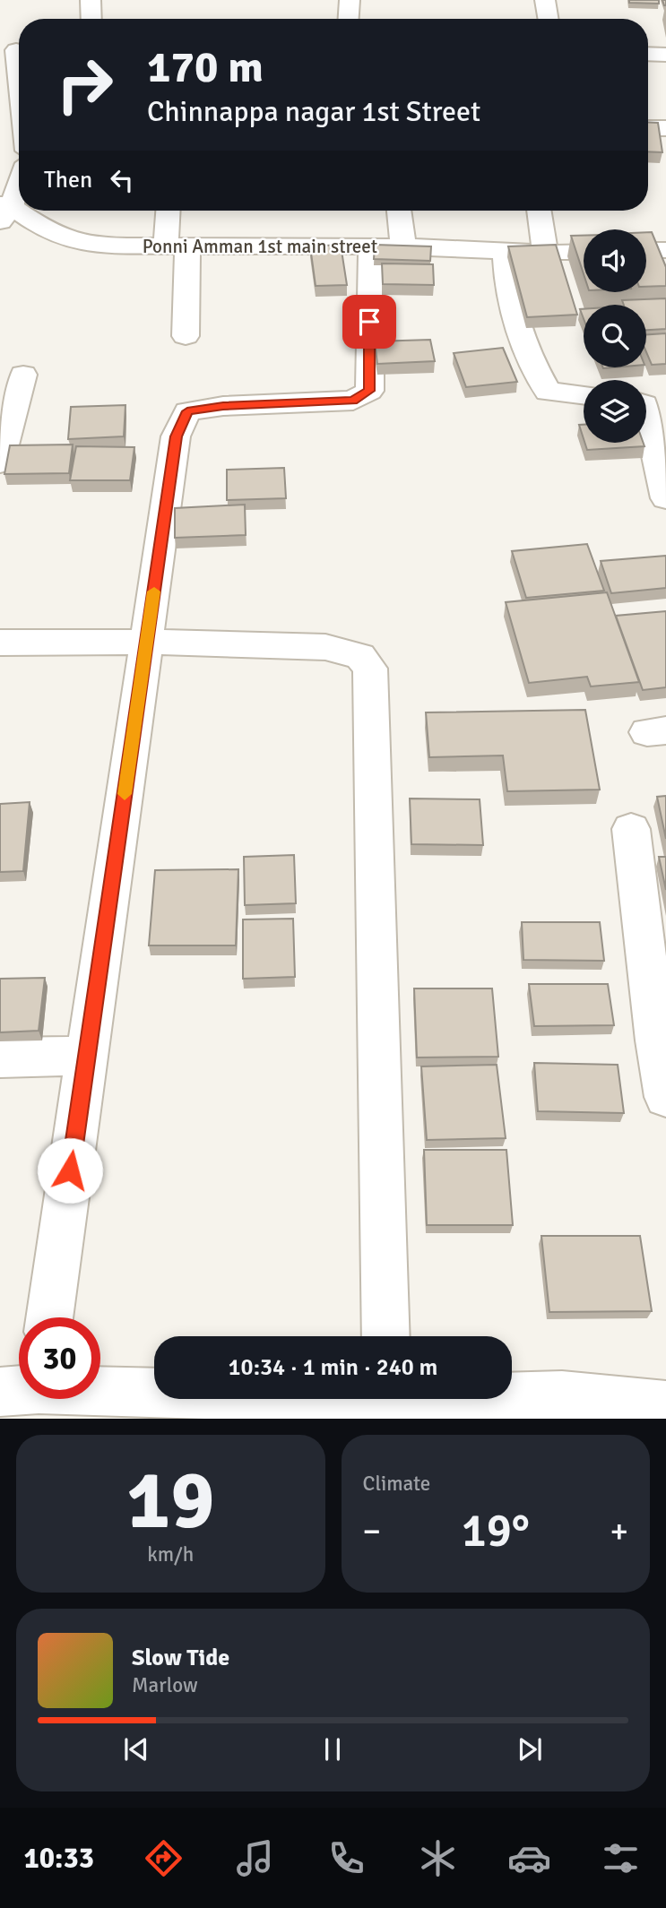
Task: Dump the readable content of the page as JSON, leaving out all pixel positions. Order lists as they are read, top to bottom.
{
  "streets": {
    "street": ["Ponni Amman 1st main street"]
  },
  "page": {
    "turn": ["170 m", "Chinnappa nagar 1st Street"],
    "then": "Then",
    "limit": "30",
    "trip": "10:34 · 1 min · 240 m",
    "tile": [
      ["19", "km/h"],
      "Climate"
    ],
    "heat": ["−", "19°", "+"],
    "song": ["Slow Tide", "Marlow"],
    "tabs": "10:33"
  }
}
